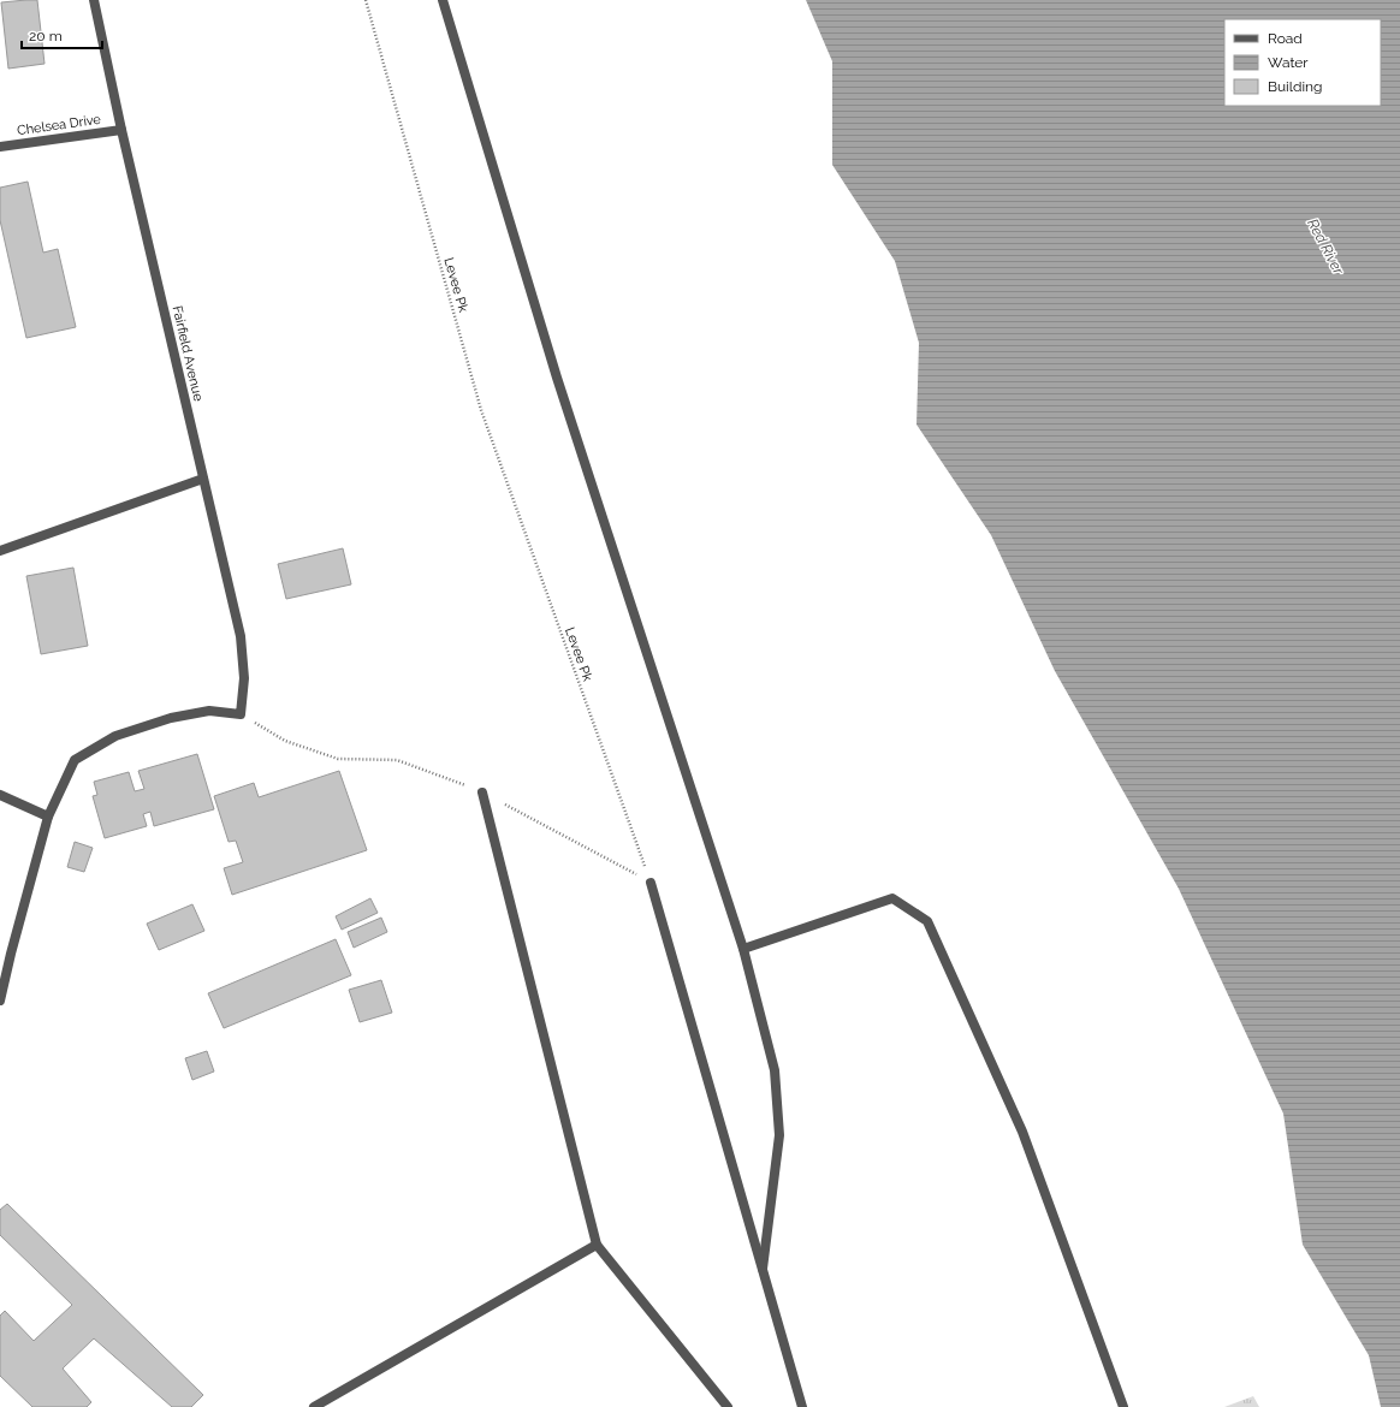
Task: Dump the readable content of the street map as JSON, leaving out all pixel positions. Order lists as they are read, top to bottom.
{
  "streets": {
    "street": ["Chelsea Drive", "Fairfield Avenue"],
    "path": ["Levee Pk"]
  },
  "crossings": [
    ["Chelsea Drive", "Fairfield Avenue"]
  ],
  "water": ["Red River"],
  "legend": ["Road", "Water", "Building"],
  "scale_bar": "20 m"
}
